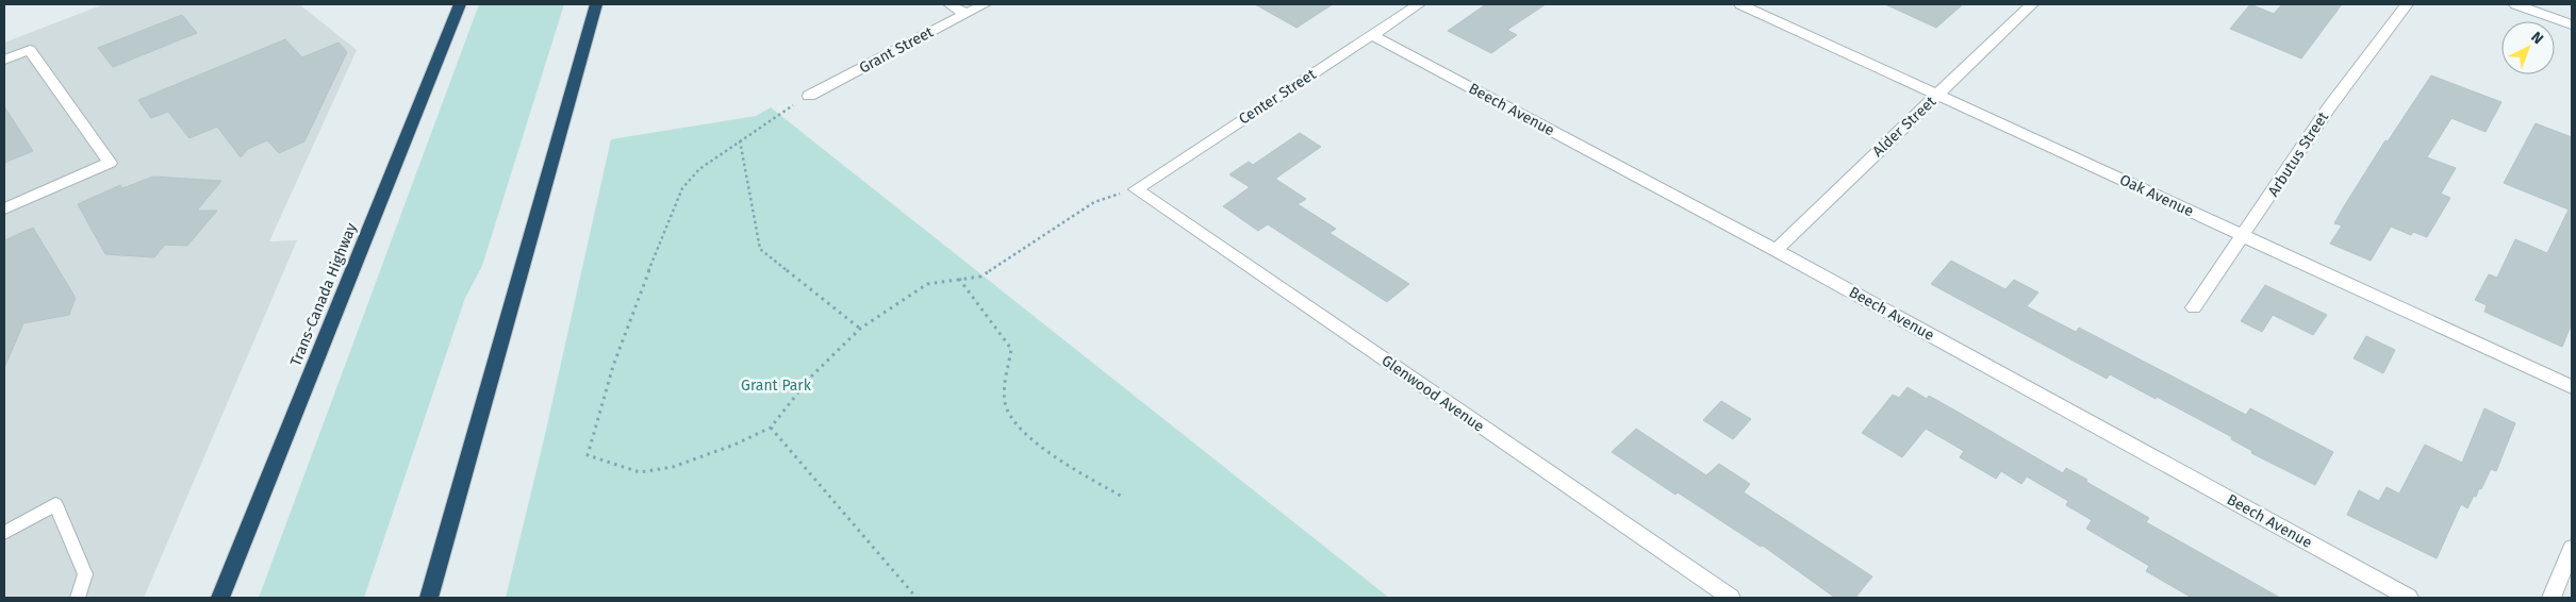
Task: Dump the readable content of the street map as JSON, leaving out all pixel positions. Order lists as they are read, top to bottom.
{
  "streets": {
    "highway": ["Trans-Canada Highway"],
    "street": [
      "Grant Street",
      "Center Street",
      "Beech Avenue",
      "Alder Street",
      "Arbutus Street",
      "Oak Avenue",
      "Glenwood Avenue"
    ]
  },
  "crossings": [
    ["Center Street", "Beech Avenue"],
    ["Center Street", "Glenwood Avenue"],
    ["Beech Avenue", "Alder Street"],
    ["Alder Street", "Oak Avenue"],
    ["Arbutus Street", "Oak Avenue"]
  ],
  "parks": ["Grant Park"],
  "north": "top right"
}
